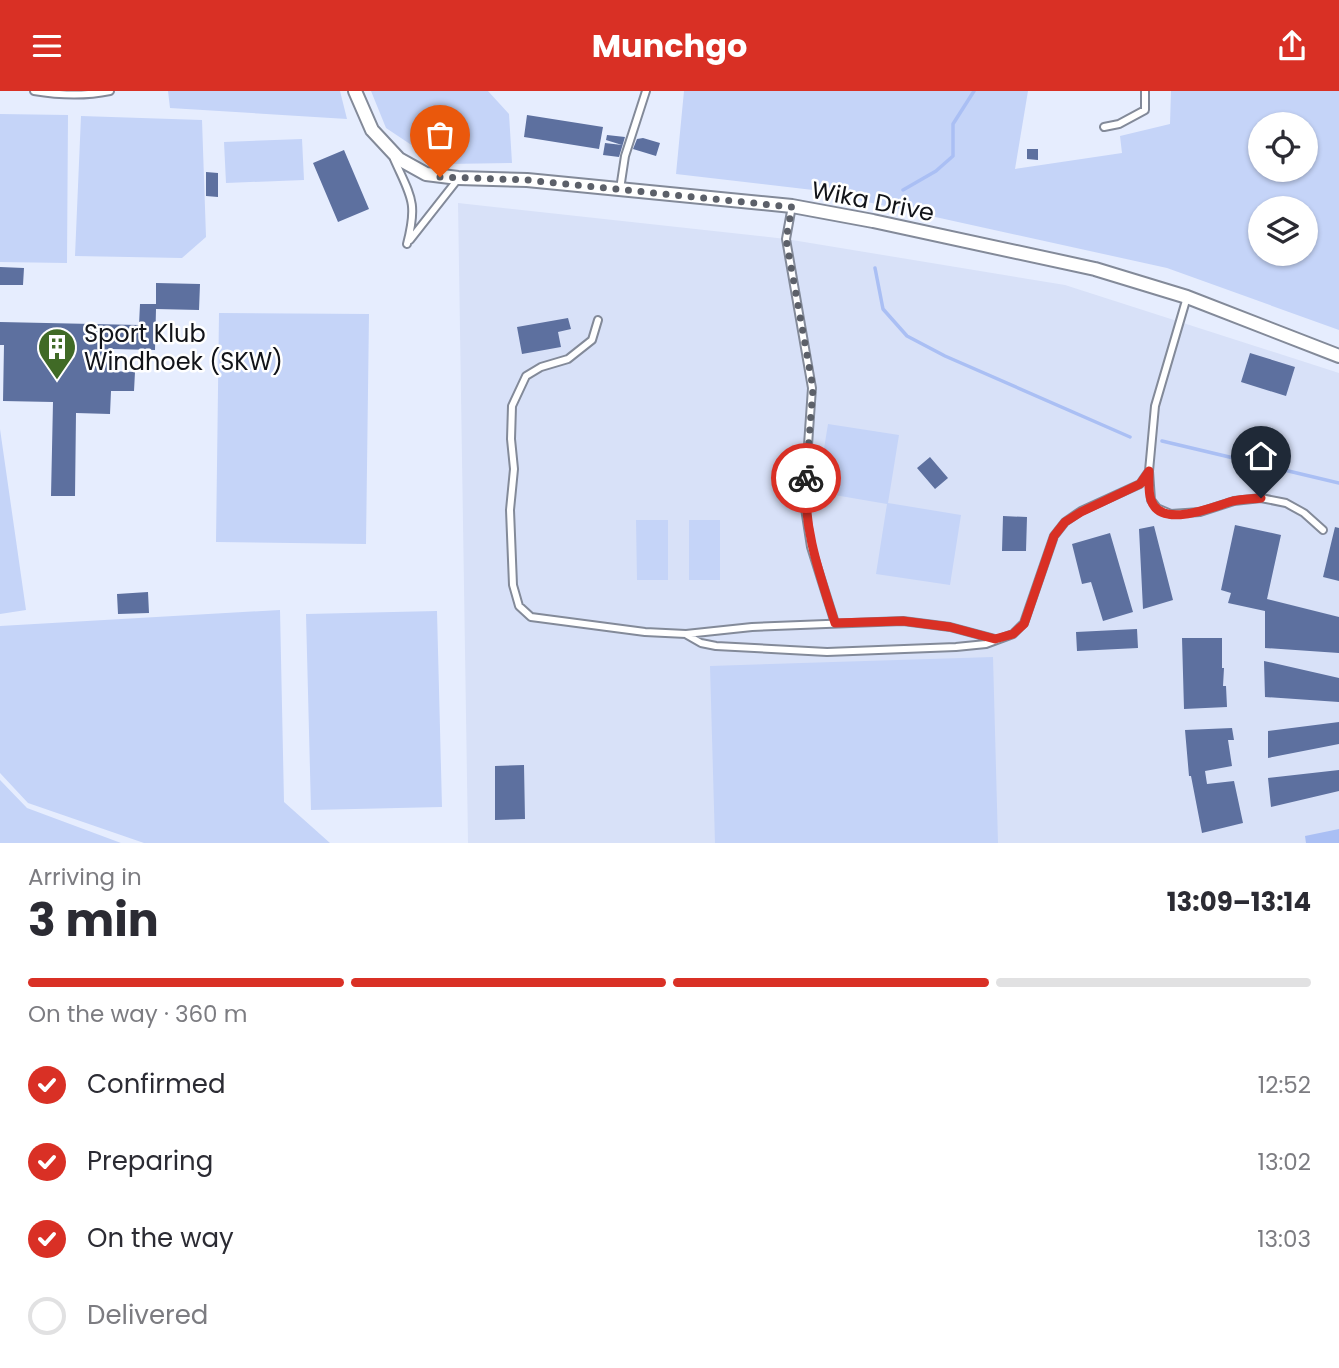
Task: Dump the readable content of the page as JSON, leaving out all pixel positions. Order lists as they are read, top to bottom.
{
  "streets": {
    "street": ["Wika Drive"]
  },
  "places": {
    "building": ["Sport Klub Windhoek (SKW)"]
  },
  "page": {
    "header": "Munchgo",
    "heading": ["3 min", "Arriving in", "13:09–13:14"],
    "bar": "On the way · 360 m",
    "list": [
      ["Confirmed", "12:52"],
      ["Preparing", "13:02"],
      ["On the way", "13:03"],
      "Delivered"
    ]
  }
}
